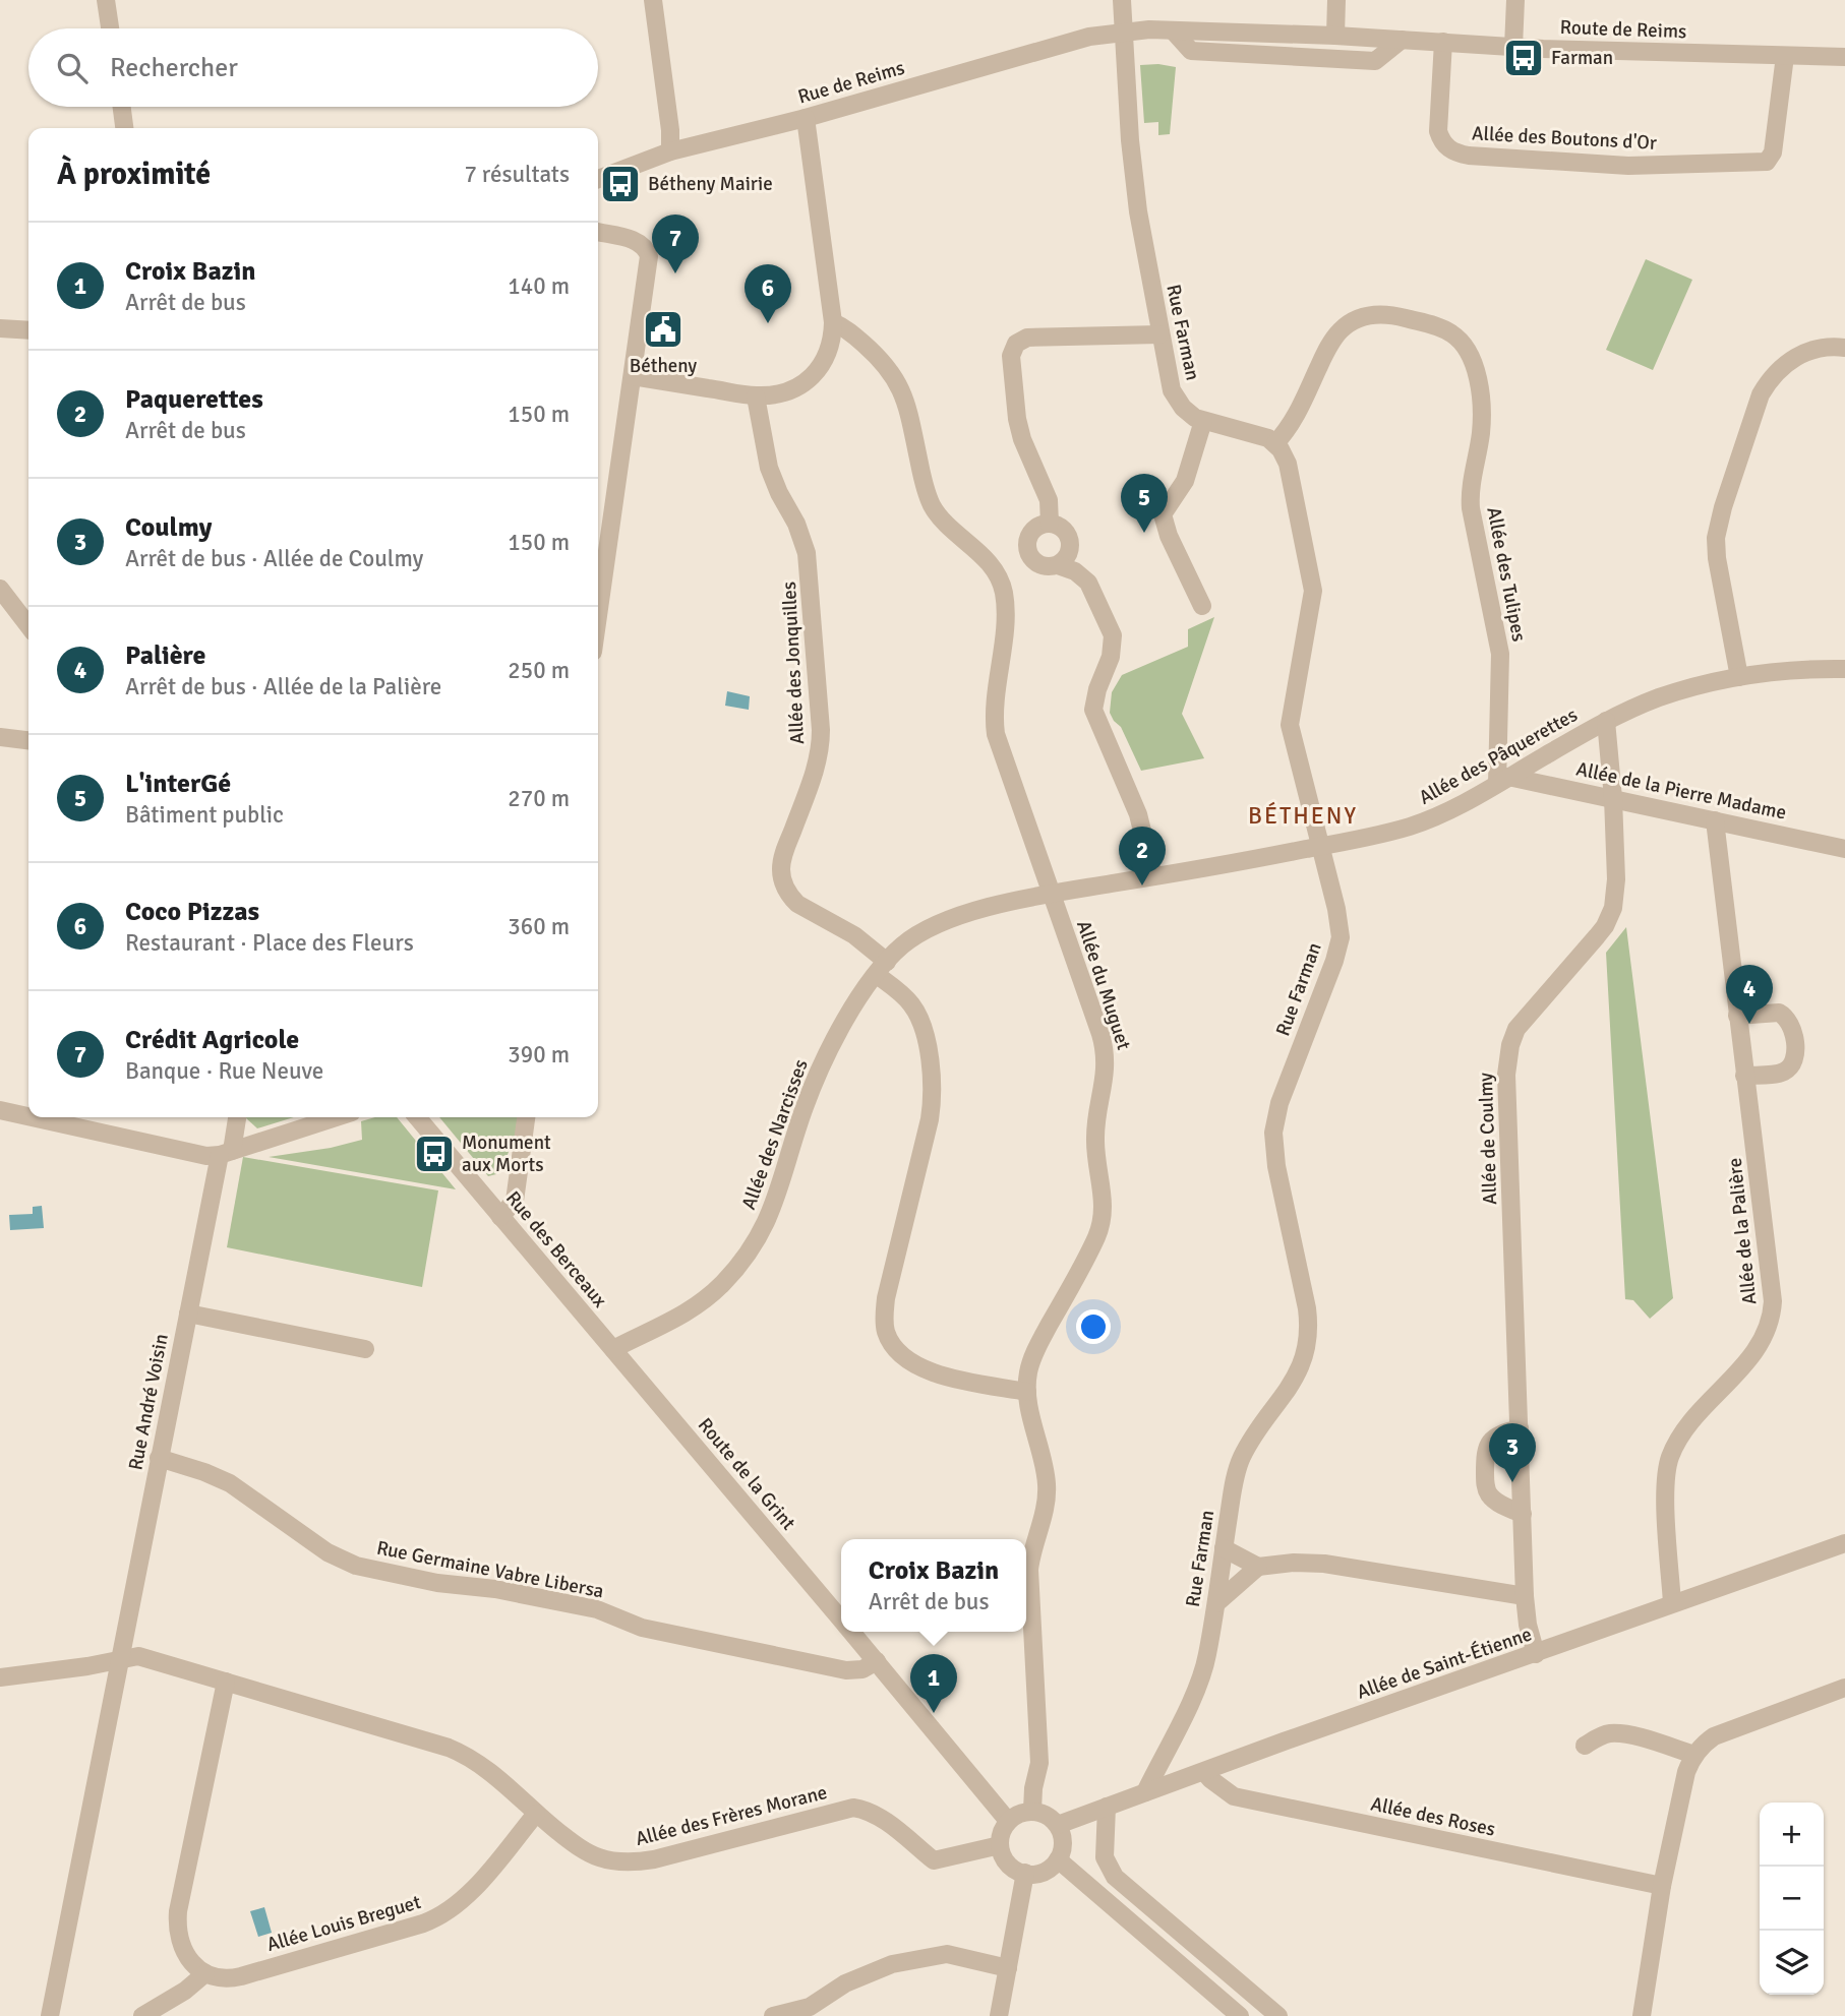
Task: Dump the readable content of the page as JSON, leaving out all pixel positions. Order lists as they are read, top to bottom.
{
  "streets": {
    "street": [
      "Route de Reims",
      "Rue de Reims",
      "Allée des Boutons d'Or",
      "Rue Farman",
      "Allée des Tulipes",
      "Allée des Jonquilles",
      "Allée des Pâquerettes",
      "Allée de la Pierre Madame",
      "Allée du Muguet",
      "Allée des Narcisses",
      "Allée de Coulmy",
      "Allée de la Palière",
      "Rue des Berceaux",
      "Rue André Voisin",
      "Route de la Grint",
      "Rue Germaine Vabre Libersa",
      "Allée de Saint-Étienne",
      "Allée des Frères Morane",
      "Allée des Roses",
      "Allée Louis Breguet"
    ]
  },
  "crossings": [
    ["Route de Reims", "Rue de Reims"],
    ["Route de Reims", "Allée des Boutons d'Or"],
    ["Route de Reims", "Rue Farman"],
    ["Rue de Reims", "Rue Farman"],
    ["Rue Farman", "Allée des Tulipes"],
    ["Rue Farman", "Allée des Pâquerettes"],
    ["Rue Farman", "Allée de Saint-Étienne"],
    ["Allée des Tulipes", "Allée des Pâquerettes"],
    ["Allée des Tulipes", "Allée de la Pierre Madame"],
    ["Allée des Jonquilles", "Allée des Pâquerettes"],
    ["Allée des Jonquilles", "Allée du Muguet"],
    ["Allée des Jonquilles", "Allée des Narcisses"],
    ["Allée des Pâquerettes", "Allée de la Pierre Madame"],
    ["Allée des Pâquerettes", "Allée du Muguet"],
    ["Allée des Pâquerettes", "Allée des Narcisses"],
    ["Allée des Pâquerettes", "Allée de Coulmy"],
    ["Allée de la Pierre Madame", "Allée de Coulmy"],
    ["Allée de la Pierre Madame", "Allée de la Palière"],
    ["Allée du Muguet", "Route de la Grint"],
    ["Allée du Muguet", "Allée de Saint-Étienne"],
    ["Allée du Muguet", "Allée des Frères Morane"],
    ["Allée des Narcisses", "Rue des Berceaux"],
    ["Allée des Narcisses", "Route de la Grint"],
    ["Allée de Coulmy", "Allée de Saint-Étienne"],
    ["Allée de la Palière", "Allée de Saint-Étienne"],
    ["Rue des Berceaux", "Route de la Grint"],
    ["Rue André Voisin", "Rue Germaine Vabre Libersa"],
    ["Rue André Voisin", "Allée des Frères Morane"],
    ["Route de la Grint", "Rue Germaine Vabre Libersa"],
    ["Route de la Grint", "Allée de Saint-Étienne"],
    ["Route de la Grint", "Allée des Frères Morane"],
    ["Allée de Saint-Étienne", "Allée des Frères Morane"],
    ["Allée de Saint-Étienne", "Allée des Roses"],
    ["Allée des Frères Morane", "Allée Louis Breguet"]
  ],
  "districts": ["BÉTHENY"],
  "places": {
    "bus stop": ["Farman", "Bétheny Mairie", "Monument aux Morts"],
    "public building": ["Bétheny"]
  },
  "page": {
    "search": "Rechercher",
    "heading": ["À proximité", "7 résultats"],
    "pins": [
      "7",
      "6",
      "5",
      "2",
      "4",
      "3",
      "1"
    ],
    "list": [
      {
        "mark": "1",
        "name": "Croix Bazin",
        "note": "Arrêt de bus",
        "value": "140 m"
      },
      {
        "mark": "2",
        "name": "Paquerettes",
        "note": "Arrêt de bus",
        "value": "150 m"
      },
      {
        "mark": "3",
        "name": "Coulmy",
        "note": "Arrêt de bus · Allée de Coulmy",
        "value": "150 m"
      },
      {
        "mark": "4",
        "name": "Palière",
        "note": "Arrêt de bus · Allée de la Palière",
        "value": "250 m"
      },
      {
        "mark": "5",
        "name": "L'interGé",
        "note": "Bâtiment public",
        "value": "270 m"
      },
      {
        "mark": "6",
        "name": "Coco Pizzas",
        "note": "Restaurant · Place des Fleurs",
        "value": "360 m"
      },
      {
        "mark": "7",
        "name": "Crédit Agricole",
        "note": "Banque · Rue Neuve",
        "value": "390 m"
      }
    ],
    "popup": ["Croix Bazin", "Arrêt de bus"],
    "map_buttons": ["+", "−"]
  }
}
